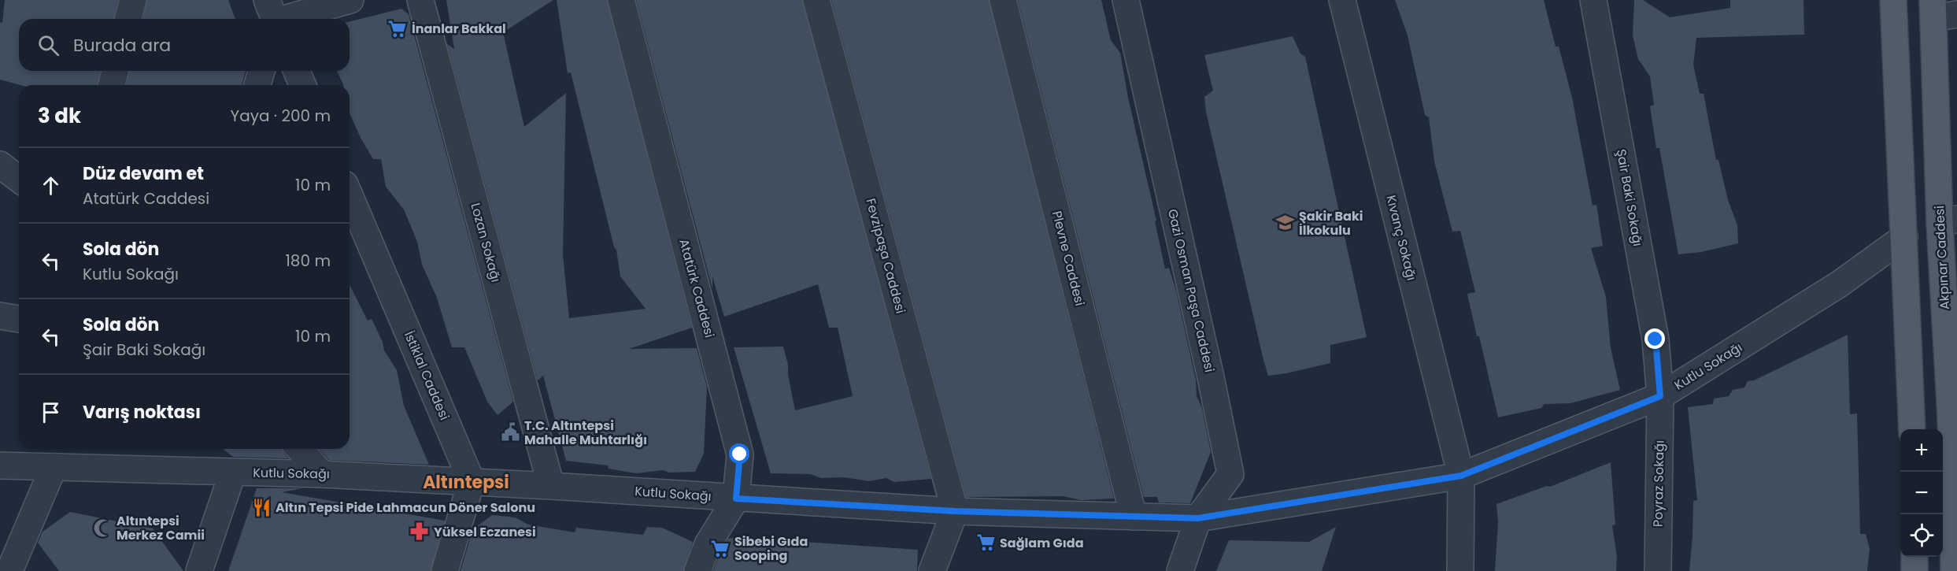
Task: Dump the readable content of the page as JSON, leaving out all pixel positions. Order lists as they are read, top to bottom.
{
  "streets": {
    "main road": ["Akpınar Caddesi"],
    "street": [
      "Şair Baki Sokağı",
      "Kıvanç Sokağı",
      "Lozan Sokağı",
      "Fevzipaşa Caddesi",
      "Plevne Caddesi",
      "Atatürk Caddesi",
      "Gazi Osman Paşa Caddesi",
      "Kutlu Sokağı",
      "İstiklal Caddesi",
      "Poyraz Sokağı"
    ]
  },
  "crossings": [
    ["Şair Baki Sokağı", "Kutlu Sokağı"],
    ["Şair Baki Sokağı", "Poyraz Sokağı"],
    ["Kıvanç Sokağı", "Kutlu Sokağı"],
    ["Lozan Sokağı", "Kutlu Sokağı"],
    ["Fevzipaşa Caddesi", "Kutlu Sokağı"],
    ["Plevne Caddesi", "Kutlu Sokağı"],
    ["Atatürk Caddesi", "Kutlu Sokağı"],
    ["Gazi Osman Paşa Caddesi", "Kutlu Sokağı"],
    ["Kutlu Sokağı", "İstiklal Caddesi"],
    ["Kutlu Sokağı", "Poyraz Sokağı"]
  ],
  "districts": ["Altıntepsi"],
  "places": {
    "supermarket": ["İnanlar Bakkal", "Sağlam Gıda", "Sibebi Gıda Sooping"],
    "school or university": ["Şakir Baki İlkokulu"],
    "public building": ["T.C. Altıntepsi Mahalle Muhtarlığı"],
    "restaurant": ["Altın Tepsi Pide Lahmacun Döner Salonu"],
    "mosque": ["Altıntepsi Merkez Camii"],
    "pharmacy": ["Yüksel Eczanesi"]
  },
  "page": {
    "search": "Burada ara",
    "heading": ["3 dk", "Yaya · 200 m"],
    "list": [
      ["Düz devam et", "Atatürk Caddesi", "10 m"],
      ["Sola dön", "Kutlu Sokağı", "180 m"],
      ["Sola dön", "Şair Baki Sokağı", "10 m"],
      "Varış noktası"
    ],
    "map_buttons": ["+", "−"]
  }
}
